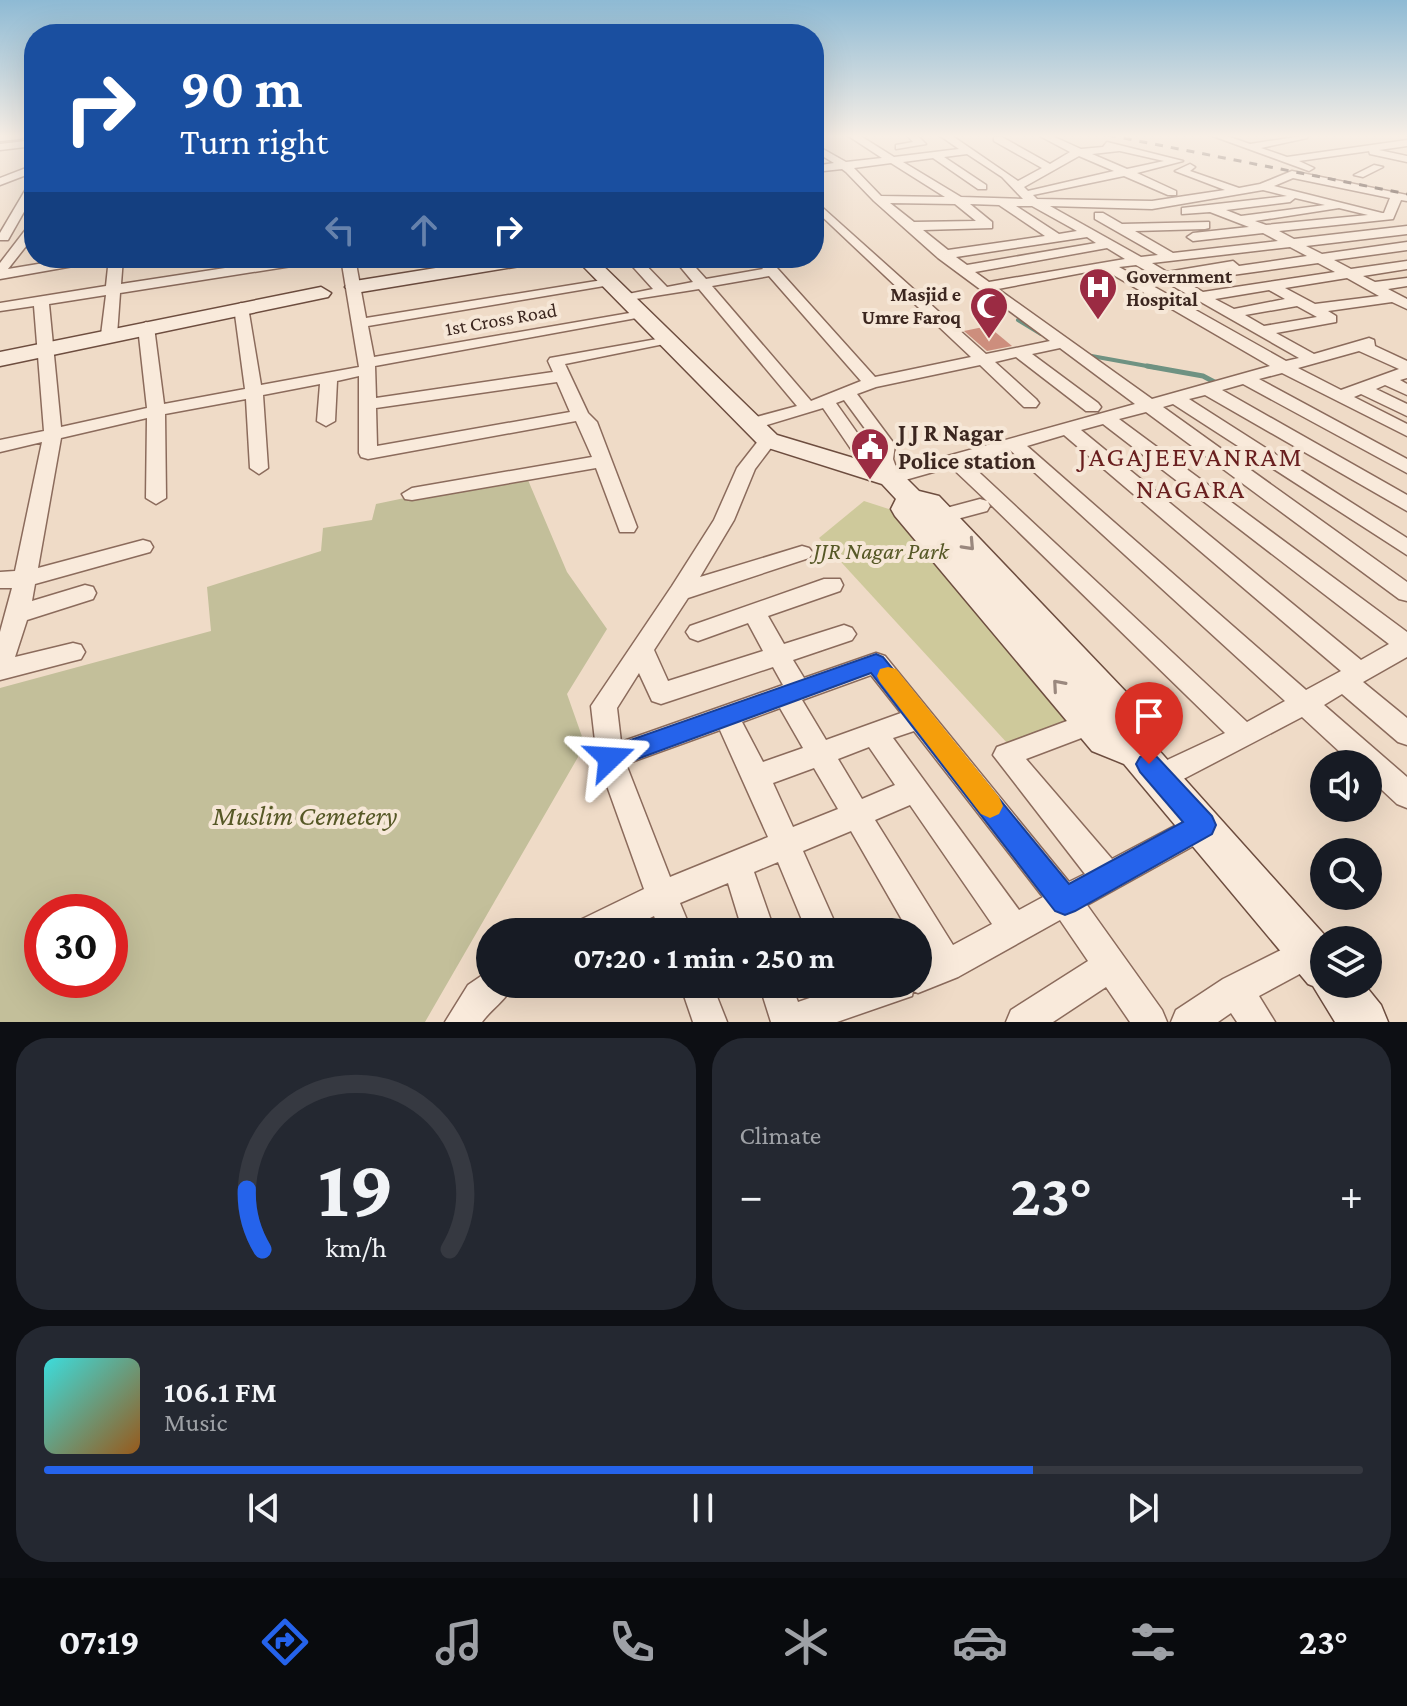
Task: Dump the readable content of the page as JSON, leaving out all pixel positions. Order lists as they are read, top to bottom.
{
  "streets": {
    "street": ["1st Cross Road"]
  },
  "districts": ["JAGAJEEVANRAM NAGARA"],
  "parks": ["JJR Nagar Park", "Muslim Cemetery"],
  "places": {
    "hospital": ["Government Hospital"],
    "mosque": ["Masjid e Umre Faroq"],
    "public building": ["J J R Nagar Police station"]
  },
  "page": {
    "turn": ["90 m", "Turn right"],
    "limit": "30",
    "trip": "07:20 · 1 min · 250 m",
    "tile": "Climate",
    "heat": ["−", "23°", "+"],
    "song": ["106.1 FM", "Music"],
    "tabs": ["07:19", "23°"],
    "gauge": ["19", "km/h"]
  }
}
